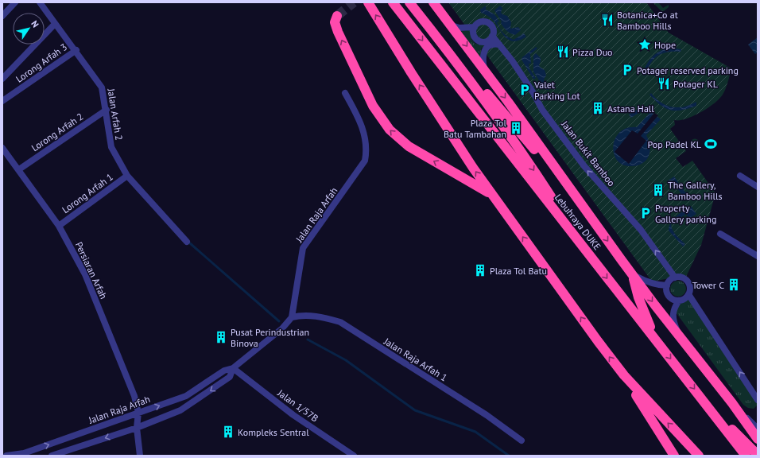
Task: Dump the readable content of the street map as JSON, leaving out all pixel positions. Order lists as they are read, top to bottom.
{
  "streets": {
    "highway": ["Lebuhraya DUKE"],
    "street": [
      "Lorong Arfah 3",
      "Jalan Arfah 2",
      "Lorong Arfah 2",
      "Jalan Bukit Bamboo",
      "Lorong Arfah 1",
      "Jalan Raja Arfah",
      "Persiaran Arfah",
      "Jalan Raja Arfah 1",
      "Jalan 1/57B"
    ]
  },
  "crossings": [
    ["Lorong Arfah 3", "Jalan Arfah 2"],
    ["Jalan Arfah 2", "Lorong Arfah 2"],
    ["Jalan Arfah 2", "Lorong Arfah 1"],
    ["Lorong Arfah 2", "Persiaran Arfah"],
    ["Lorong Arfah 1", "Persiaran Arfah"],
    ["Jalan Raja Arfah", "Persiaran Arfah"],
    ["Jalan Raja Arfah", "Jalan Raja Arfah 1"],
    ["Jalan Raja Arfah", "Jalan 1/57B"]
  ],
  "one_way": ["Jalan Bukit Bamboo"],
  "places": {
    "restaurant": ["Botanica+Co at Bamboo Hills", "Pizza Duo", "Potager KL"],
    "place": ["Hope"],
    "parking": ["Potager reserved parking", "Valet Parking Lot", "Property Gallery parking"],
    "building": [
      "Astana Hall",
      "Plaza Tol Batu Tambahan",
      "The Gallery, Bamboo Hills",
      "Plaza Tol Batu",
      "Tower C",
      "Pusat Perindustrian Binova",
      "Kompleks Sentral"
    ],
    "sports": ["Pop Padel KL"]
  },
  "north": "top right"
}
